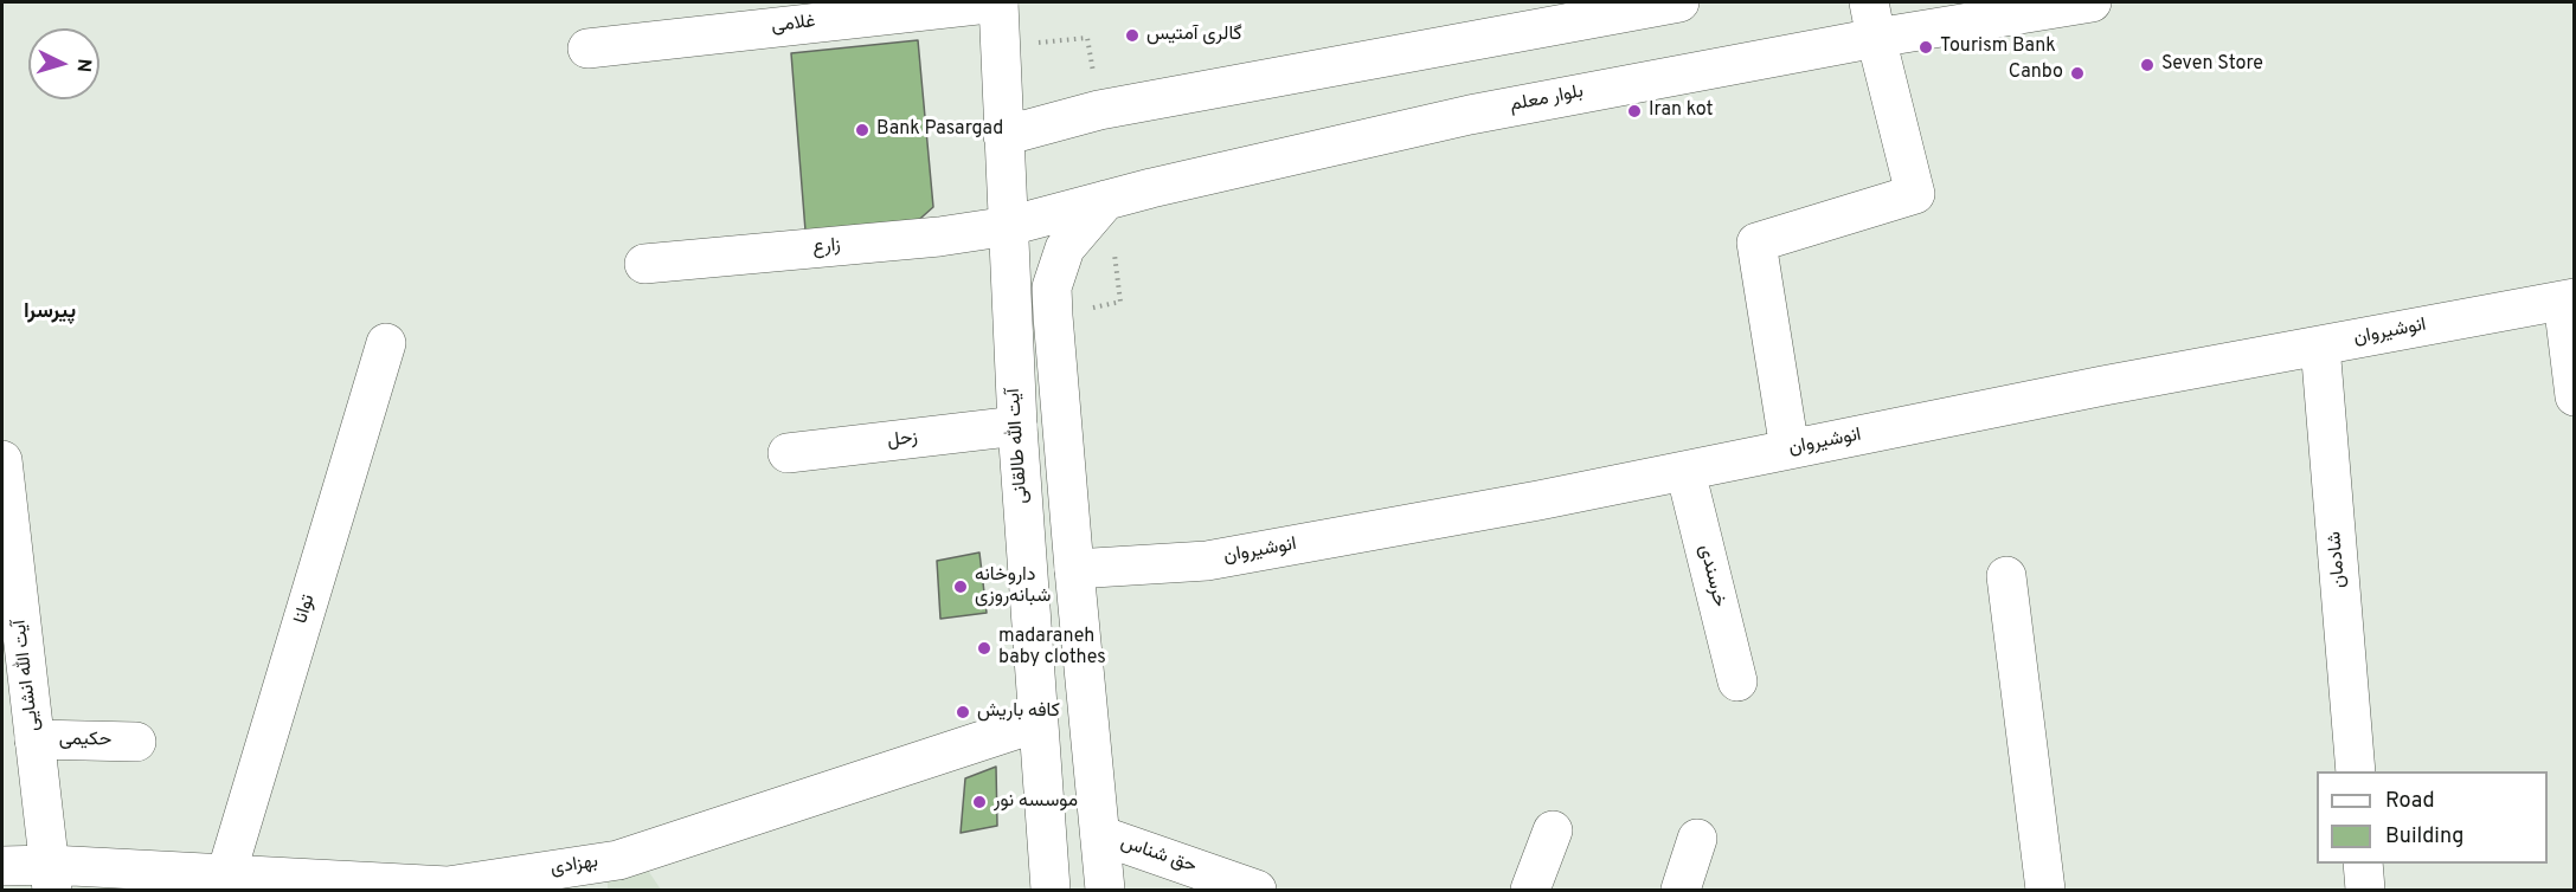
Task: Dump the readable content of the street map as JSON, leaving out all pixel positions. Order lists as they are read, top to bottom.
{
  "streets": {
    "street": [
      "غلامی",
      "بلوار معلم",
      "زارع",
      "انوشیروان",
      "زحل",
      "آیت الله طالقانی",
      "شادمان",
      "خرسندی",
      "توانا",
      "آیت الله انشایی",
      "حکیمی",
      "حق شناس",
      "بهزادی"
    ]
  },
  "crossings": [
    ["غلامی", "آیت الله طالقانی"],
    ["بلوار معلم", "زارع"],
    ["بلوار معلم", "آیت الله طالقانی"],
    ["زارع", "آیت الله طالقانی"],
    ["انوشیروان", "شادمان"],
    ["انوشیروان", "خرسندی"],
    ["زحل", "آیت الله طالقانی"],
    ["آیت الله طالقانی", "بهزادی"],
    ["توانا", "بهزادی"],
    ["آیت الله انشایی", "حکیمی"],
    ["آیت الله انشایی", "بهزادی"]
  ],
  "districts": ["پیرسرا"],
  "places": [
    "گالری آمتیس",
    "Tourism Bank",
    "Seven Store",
    "Canbo",
    "Iran kot",
    "Bank Pasargad",
    "داروخانه شبانه‌روزی",
    "madaraneh baby clothes",
    "کافه باریش",
    "موسسه نور"
  ],
  "legend": ["Road", "Building"],
  "north": "right"
}
